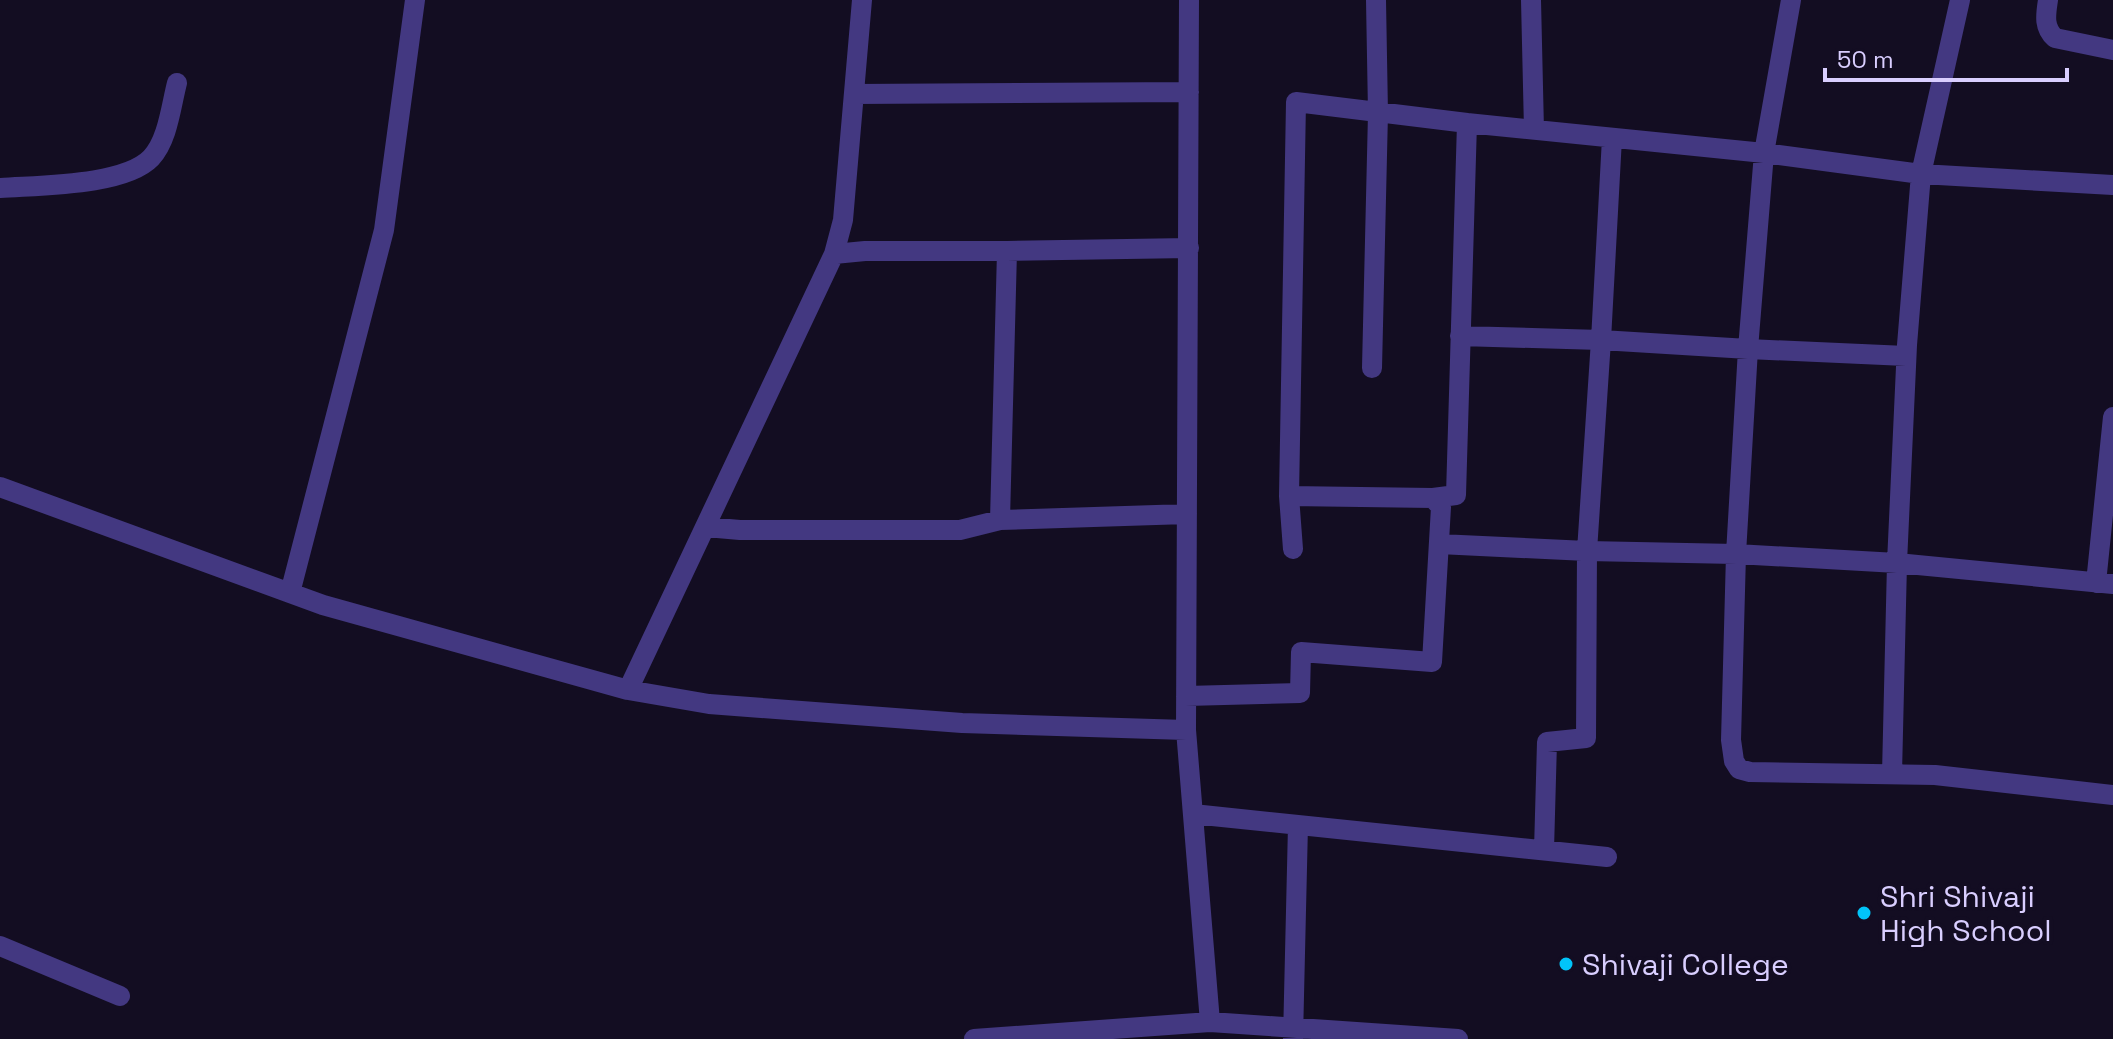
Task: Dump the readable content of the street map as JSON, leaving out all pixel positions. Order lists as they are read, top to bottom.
{
  "places": ["Shri Shivaji High School", "Shivaji College"],
  "scale_bar": "50 m"
}
